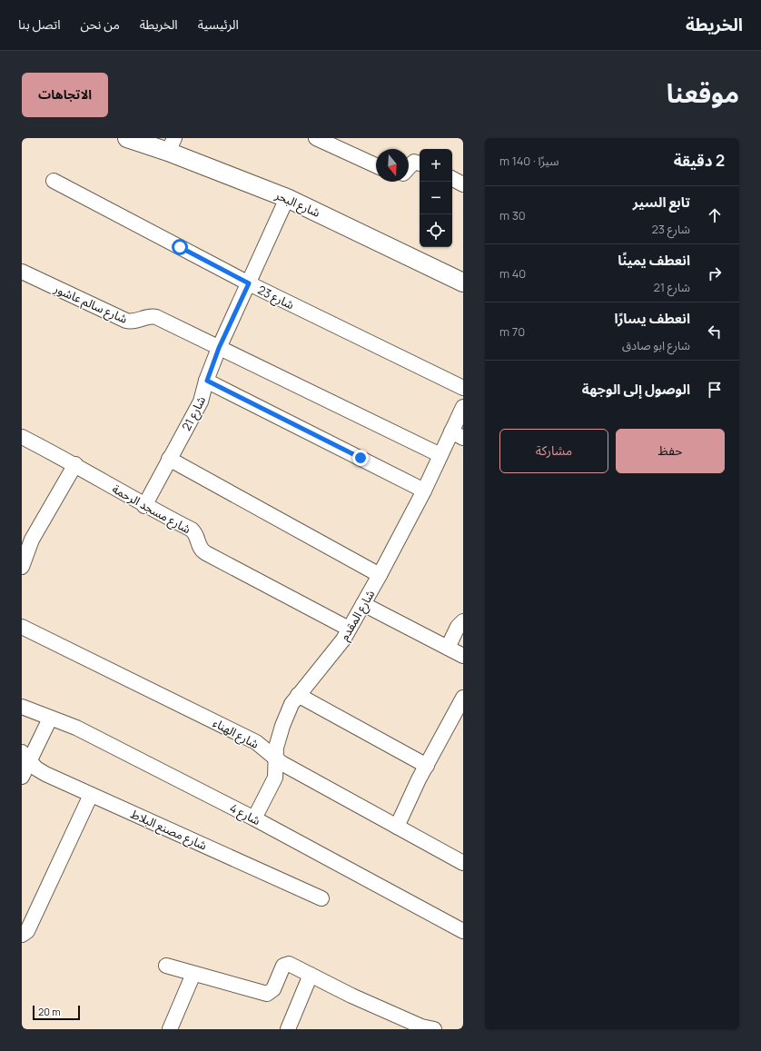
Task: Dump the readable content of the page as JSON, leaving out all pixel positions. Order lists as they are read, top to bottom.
{
  "streets": {
    "street": [
      "شارع البحر",
      "شارع 23",
      "شارع سالم عاشور",
      "شارع 21",
      "شارع مسجد الرحمة",
      "شارع المقدم",
      "شارع الهناء",
      "شارع 4",
      "شارع مصنع البلاط"
    ]
  },
  "crossings": [
    ["شارع البحر", "شارع 21"],
    ["شارع 23", "شارع 21"],
    ["شارع سالم عاشور", "شارع 21"],
    ["شارع سالم عاشور", "شارع المقدم"],
    ["شارع 21", "شارع مسجد الرحمة"],
    ["شارع مسجد الرحمة", "شارع المقدم"],
    ["شارع المقدم", "شارع الهناء"],
    ["شارع المقدم", "شارع 4"]
  ],
  "scale_bar": "20 m",
  "north": "bottom",
  "page": {
    "header": "الخريطة",
    "nav": [
      "الرئيسية",
      "الخريطة",
      "من نحن",
      "اتصل بنا"
    ],
    "title": "موقعنا",
    "buttons": [
      "الاتجاهات",
      ["حفظ", "مشاركة"]
    ],
    "heading": ["2 دقيقة", "سيرًا · 140 m"],
    "map_buttons": ["+", "−"],
    "list": [
      ["تابع السير", "شارع 23", "30 m"],
      ["انعطف يمينًا", "شارع 21", "40 m"],
      ["انعطف يسارًا", "شارع ابو صادق", "70 m"],
      "الوصول إلى الوجهة"
    ],
    "scale": "20 m"
  }
}
